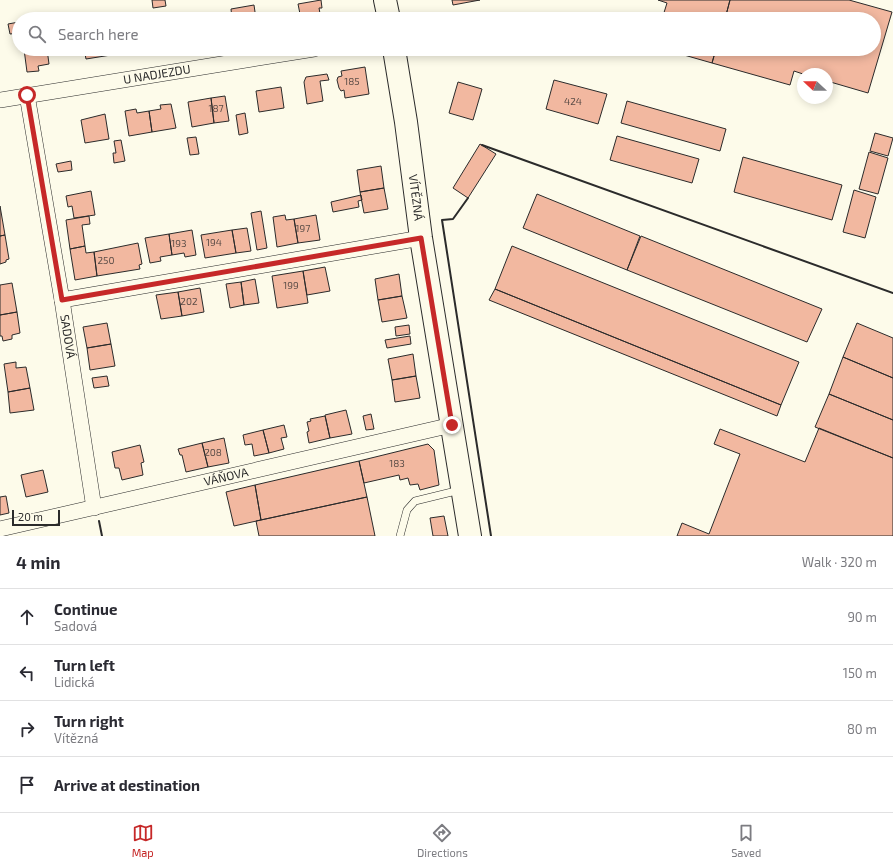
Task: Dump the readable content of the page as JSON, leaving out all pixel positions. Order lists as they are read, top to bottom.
{
  "streets": {
    "main road": ["VÍTĚZNÁ"],
    "street": ["U NADJEZDU", "SADOVÁ", "VÁŇOVA"]
  },
  "crossings": [
    ["U NADJEZDU", "SADOVÁ"],
    ["VÍTĚZNÁ", "VÁŇOVA"],
    ["SADOVÁ", "VÁŇOVA"]
  ],
  "house_numbers": [
    "185",
    "424",
    "187",
    "197",
    "194",
    "193",
    "250",
    "199",
    "202",
    "208",
    "183"
  ],
  "scale_bar": "20 m",
  "north": "left",
  "page": {
    "search": "Search here",
    "scale": "20 m",
    "heading": ["4 min", "Walk · 320 m"],
    "list": [
      ["Continue", "Sadová", "90 m"],
      ["Turn left", "Lidická", "150 m"],
      ["Turn right", "Vítězná", "80 m"],
      "Arrive at destination"
    ],
    "nav": ["Map", "Directions", "Saved"]
  }
}
